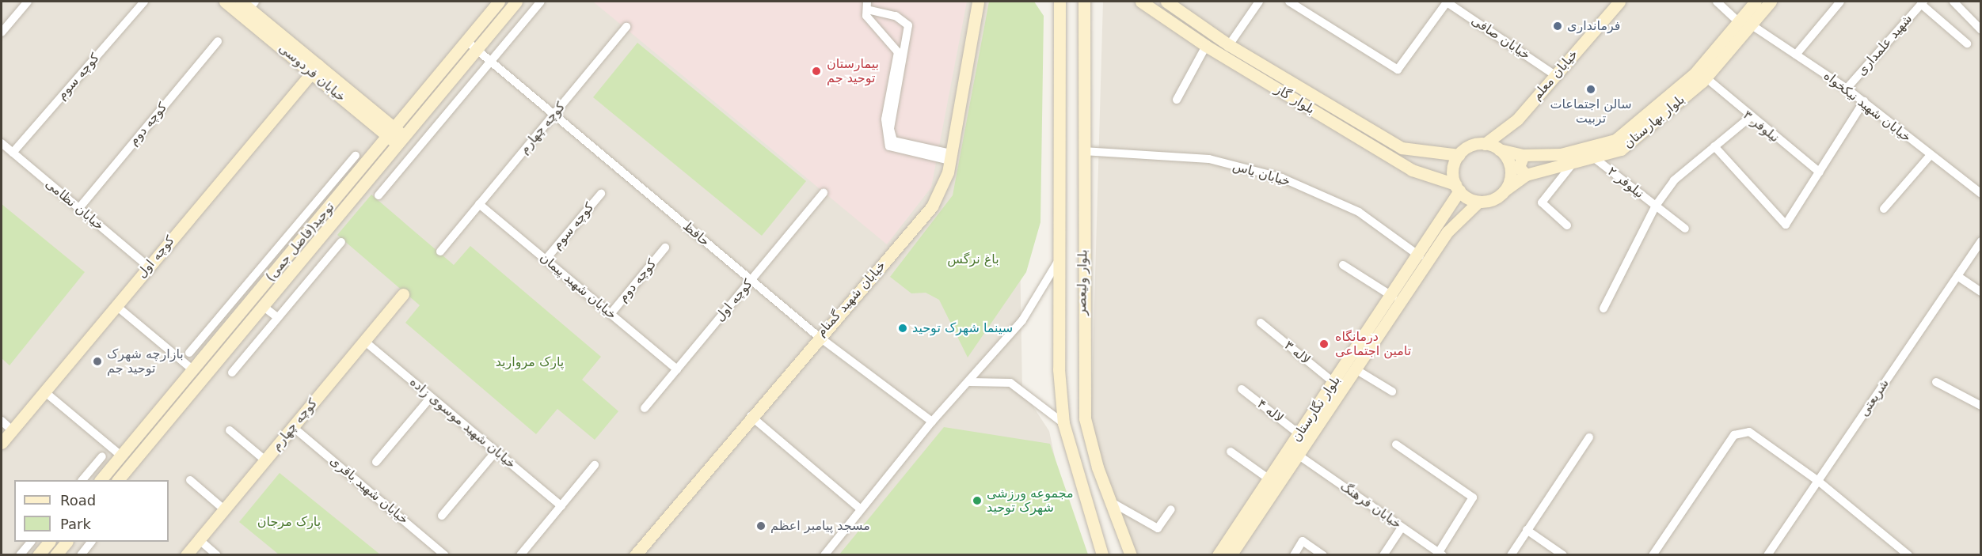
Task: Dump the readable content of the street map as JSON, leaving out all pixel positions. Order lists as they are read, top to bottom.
{
  "streets": {
    "street": [
      "خیابان صافی",
      "شهید علمداری",
      "خیابان فردوسی",
      "خیابان معلم",
      "کوچه سوم",
      "بلوار گاز",
      "خیابان شهید نیکخواه",
      "بلوار بهارستان",
      "کوچه دوم",
      "نیلوفر ۳",
      "کوچه چهارم",
      "خیابان یاس",
      "نیلوفر ۲",
      "خیابان نظامی",
      "حافظ",
      "توحید(فاضل جمی)",
      "کوچه اول",
      "بلوار ولیعصر",
      "خیابان شهید پیمان",
      "خیابان شهید گمنام",
      "لاله ۳",
      "شریعتی",
      "بلوار نگارستان",
      "لاله ۴",
      "خیابان شهید موسوی زاده",
      "خیابان شهید باقری",
      "خیابان فرهنگ"
    ]
  },
  "crossings": [
    ["خیابان صافی", "خیابان معلم"],
    ["شهید علمداری", "خیابان شهید نیکخواه"],
    ["خیابان فردوسی", "توحید(فاضل جمی)"],
    ["خیابان فردوسی", "کوچه اول"],
    ["خیابان معلم", "بلوار گاز"],
    ["خیابان معلم", "بلوار بهارستان"],
    ["خیابان معلم", "بلوار نگارستان"],
    ["کوچه سوم", "خیابان نظامی"],
    ["کوچه سوم", "خیابان شهید پیمان"],
    ["بلوار گاز", "بلوار بهارستان"],
    ["بلوار گاز", "بلوار نگارستان"],
    ["خیابان شهید نیکخواه", "بلوار بهارستان"],
    ["بلوار بهارستان", "نیلوفر ۳"],
    ["بلوار بهارستان", "نیلوفر ۲"],
    ["بلوار بهارستان", "بلوار نگارستان"],
    ["کوچه دوم", "خیابان نظامی"],
    ["کوچه دوم", "خیابان شهید پیمان"],
    ["کوچه چهارم", "حافظ"],
    ["کوچه چهارم", "خیابان شهید پیمان"],
    ["کوچه چهارم", "خیابان شهید موسوی زاده"],
    ["کوچه چهارم", "خیابان شهید باقری"],
    ["خیابان یاس", "بلوار ولیعصر"],
    ["خیابان یاس", "بلوار نگارستان"],
    ["خیابان نظامی", "کوچه اول"],
    ["حافظ", "توحید(فاضل جمی)"],
    ["حافظ", "کوچه اول"],
    ["حافظ", "خیابان شهید گمنام"],
    ["کوچه اول", "خیابان شهید پیمان"],
    ["لاله ۳", "بلوار نگارستان"],
    ["بلوار نگارستان", "لاله ۴"],
    ["بلوار نگارستان", "خیابان فرهنگ"]
  ],
  "parks": ["باغ نرگس", "پارک مروارید", "پارک مرجان"],
  "places": [
    "فرمانداری",
    "بیمارستان توحید جم",
    "سالن اجتماعات تربیت",
    "سینما شهرک توحید",
    "درمانگاه تامین اجتماعی",
    "بازارچه شهرک توحید جم",
    "مجموعه ورزشی شهرک توحید",
    "مسجد پیامبر اعظم"
  ],
  "legend": ["Road", "Park"]
}
